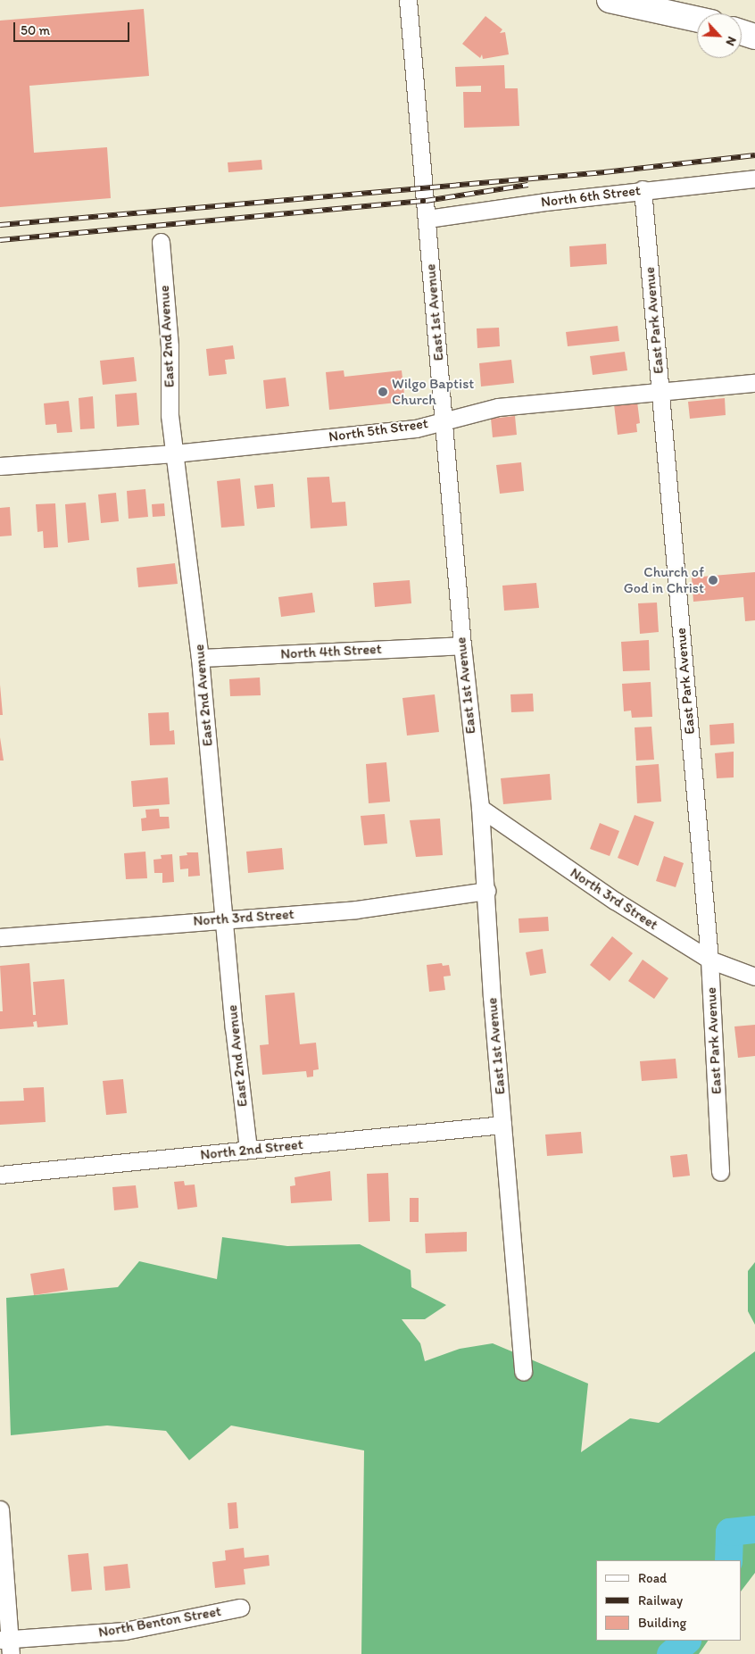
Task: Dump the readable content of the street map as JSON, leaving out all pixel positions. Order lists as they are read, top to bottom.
{
  "streets": {
    "street": [
      "North 6th Street",
      "East 1st Avenue",
      "East Park Avenue",
      "East 2nd Avenue",
      "North 5th Street",
      "North 4th Street",
      "North 3rd Street",
      "North 2nd Street",
      "North Benton Street"
    ]
  },
  "crossings": [
    ["North 6th Street", "East 1st Avenue"],
    ["North 6th Street", "East Park Avenue"],
    ["East 1st Avenue", "North 5th Street"],
    ["East 1st Avenue", "North 4th Street"],
    ["East 1st Avenue", "North 3rd Street"],
    ["East 1st Avenue", "North 2nd Street"],
    ["East Park Avenue", "North 5th Street"],
    ["East Park Avenue", "North 3rd Street"],
    ["East 2nd Avenue", "North 5th Street"],
    ["East 2nd Avenue", "North 4th Street"],
    ["East 2nd Avenue", "North 3rd Street"],
    ["East 2nd Avenue", "North 2nd Street"]
  ],
  "places": ["Wilgo Baptist Church", "Church of God in Christ"],
  "legend": ["Road", "Railway", "Building"],
  "scale_bar": "50 m",
  "north": "bottom right"
}
